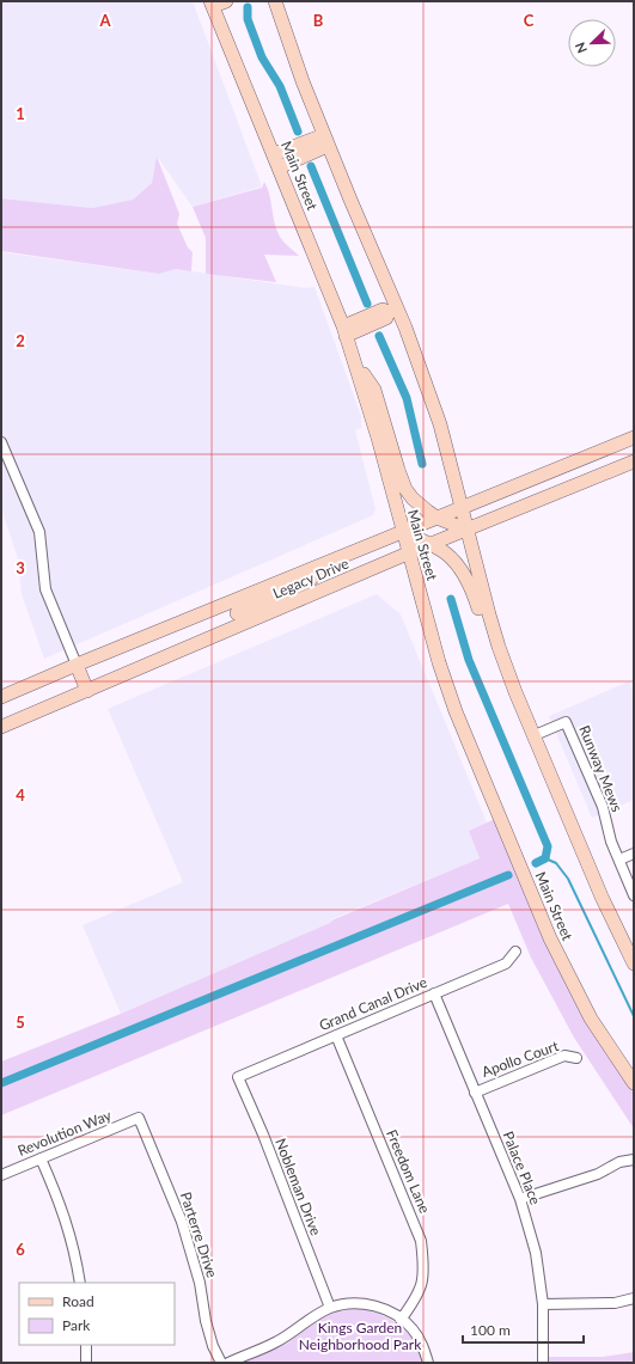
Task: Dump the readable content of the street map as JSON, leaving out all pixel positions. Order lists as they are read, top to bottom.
{
  "streets": {
    "main road": ["Main Street", "Legacy Drive"],
    "street": [
      "Runway Mews",
      "Grand Canal Drive",
      "Apollo Court",
      "Revolution Way",
      "Palace Place",
      "Freedom Lane",
      "Nobleman Drive",
      "Parterre Drive"
    ]
  },
  "crossings": [
    ["Main Street", "Legacy Drive"],
    ["Grand Canal Drive", "Palace Place"],
    ["Grand Canal Drive", "Freedom Lane"],
    ["Grand Canal Drive", "Nobleman Drive"],
    ["Apollo Court", "Palace Place"],
    ["Revolution Way", "Parterre Drive"]
  ],
  "parks": ["Kings Garden Neighborhood Park"],
  "legend": ["Road", "Park"],
  "scale_bar": "100 m",
  "north": "bottom left",
  "grid": {
    "columns": ["A", "B", "C"],
    "rows": [
      "1",
      "2",
      "3",
      "4",
      "5",
      "6"
    ]
  }
}
